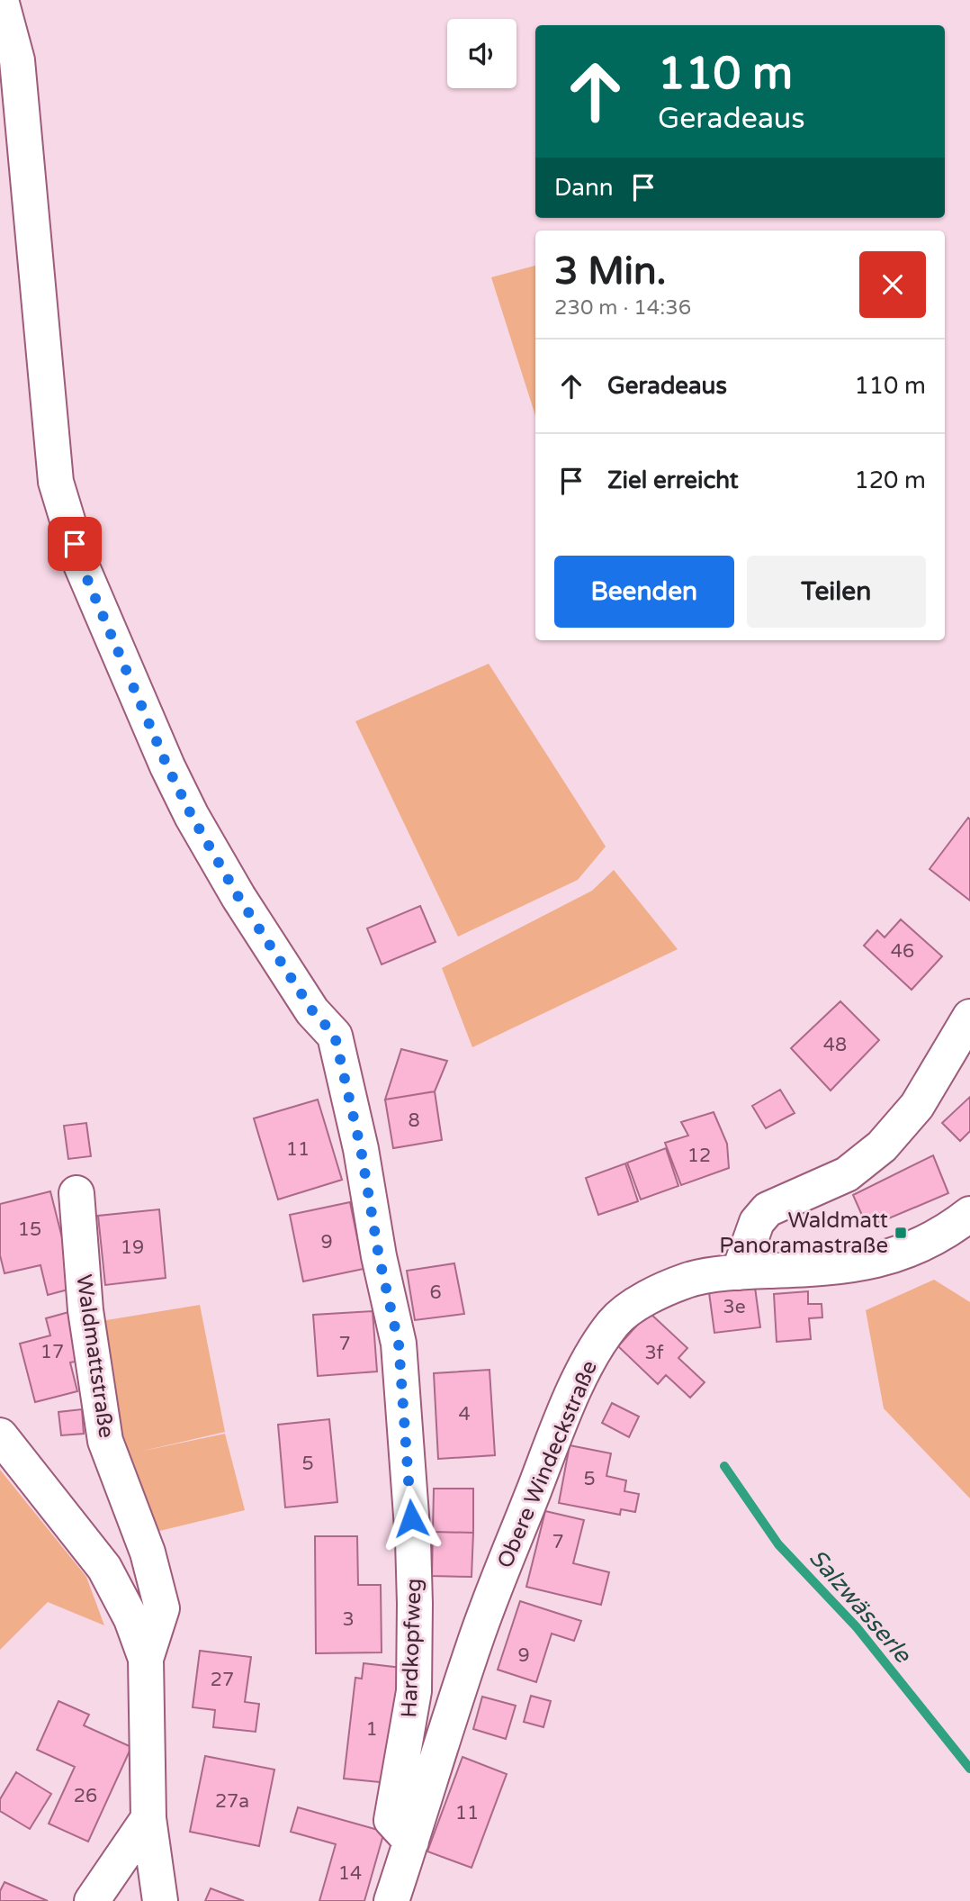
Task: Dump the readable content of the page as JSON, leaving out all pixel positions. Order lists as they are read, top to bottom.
{
  "streets": {
    "street": ["Waldmattstraße", "Obere Windeckstraße", "Hardkopfweg"]
  },
  "crossings": [
    ["Obere Windeckstraße", "Hardkopfweg"]
  ],
  "water": ["Salzwässerle"],
  "places": {
    "transit": ["Waldmatt Panoramastraße"]
  },
  "house_numbers": [
    "46",
    "48",
    "8",
    "11",
    "12",
    "15",
    "9",
    "19",
    "6",
    "3e",
    "7",
    "17",
    "3f",
    "4",
    "5",
    "5",
    "7",
    "3",
    "9",
    "27",
    "1",
    "26",
    "27a",
    "11",
    "14"
  ],
  "page": {
    "turn": ["110 m", "Geradeaus"],
    "then": "Dann",
    "heading": ["3 Min.", "230 m · 14:36"],
    "list": [
      {
        "name": "Geradeaus",
        "value": "110 m"
      },
      {
        "name": "Ziel erreicht",
        "value": "120 m"
      }
    ],
    "buttons": ["Beenden", "Teilen"]
  }
}
